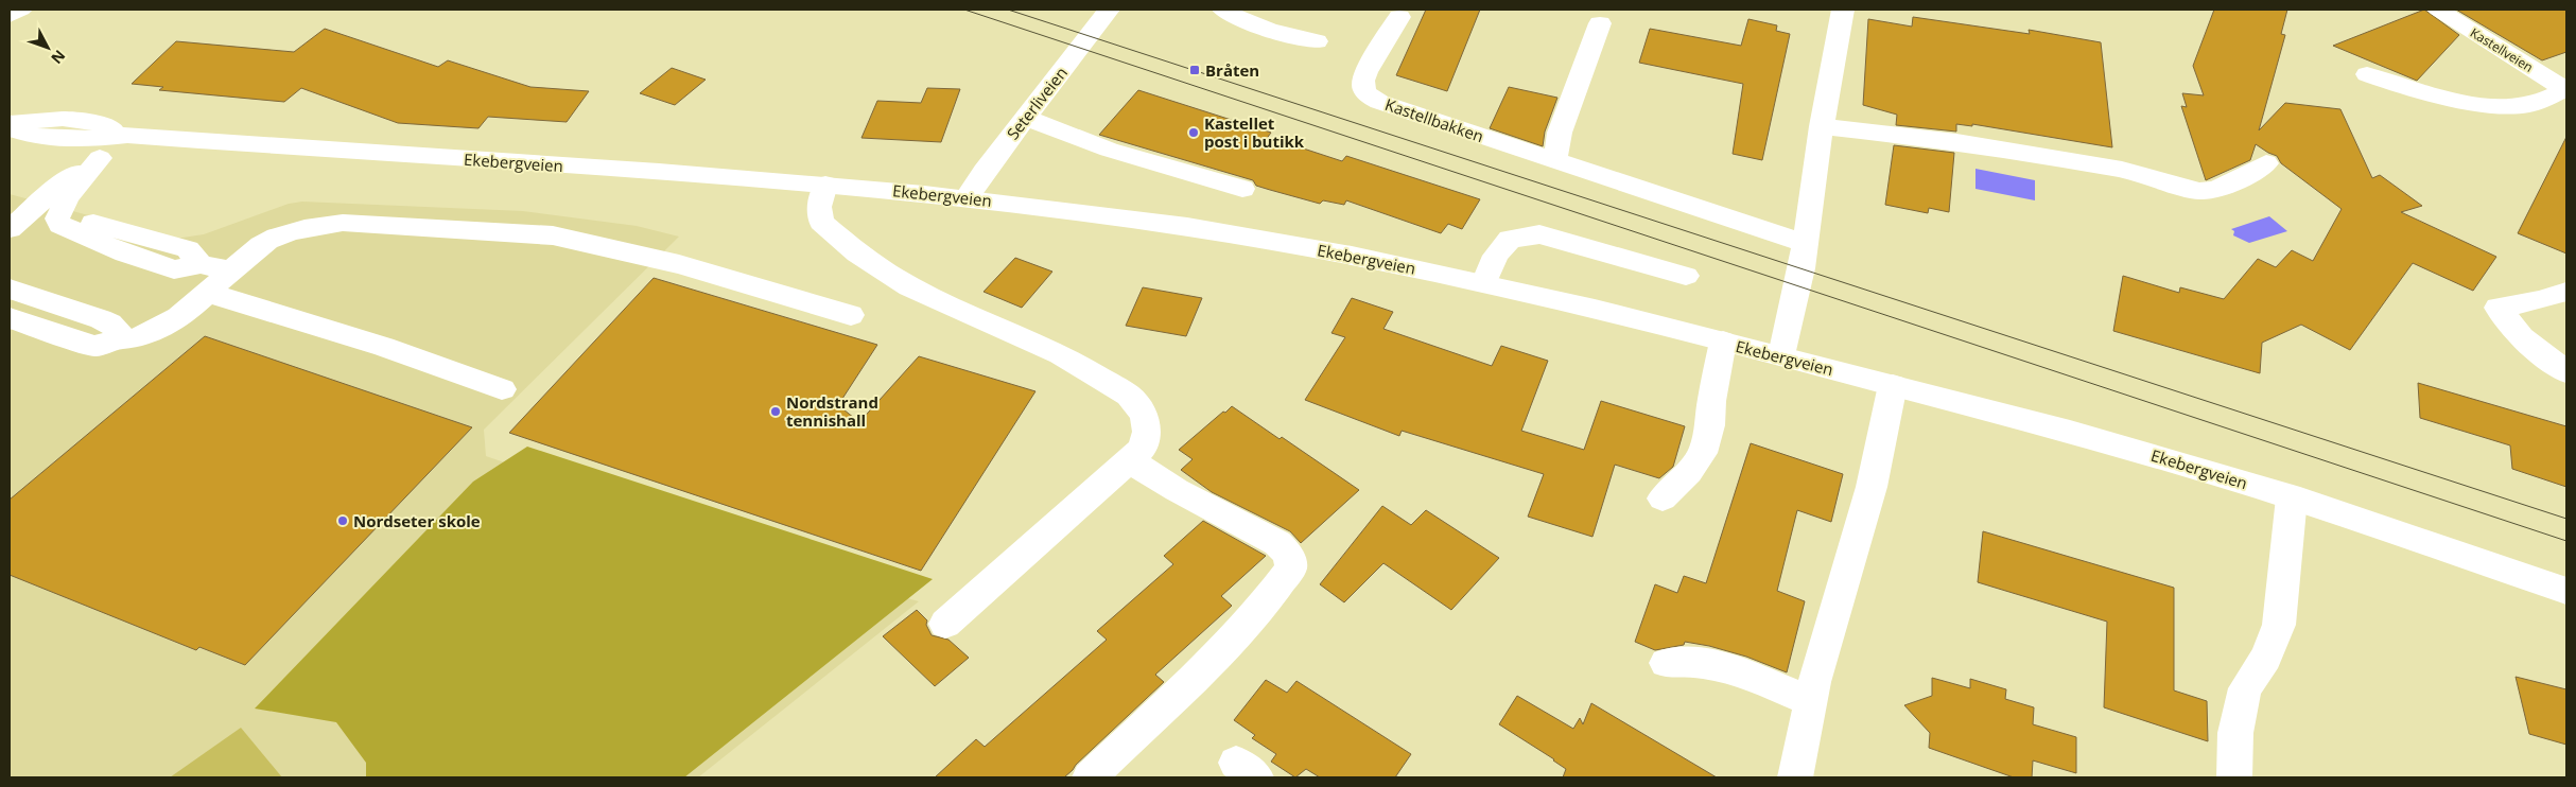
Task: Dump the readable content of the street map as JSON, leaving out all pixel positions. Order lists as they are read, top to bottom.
{
  "streets": {
    "main road": [
      "Kastellveien",
      "Seterliveien",
      "Kastellbakken",
      "Ekebergveien"
    ]
  },
  "crossings": [
    ["Seterliveien", "Ekebergveien"]
  ],
  "places": {
    "transit": ["Bråten"],
    "other": ["Kastellet post i butikk", "Nordstrand tennishall", "Nordseter skole"]
  },
  "north": "bottom right"
}
